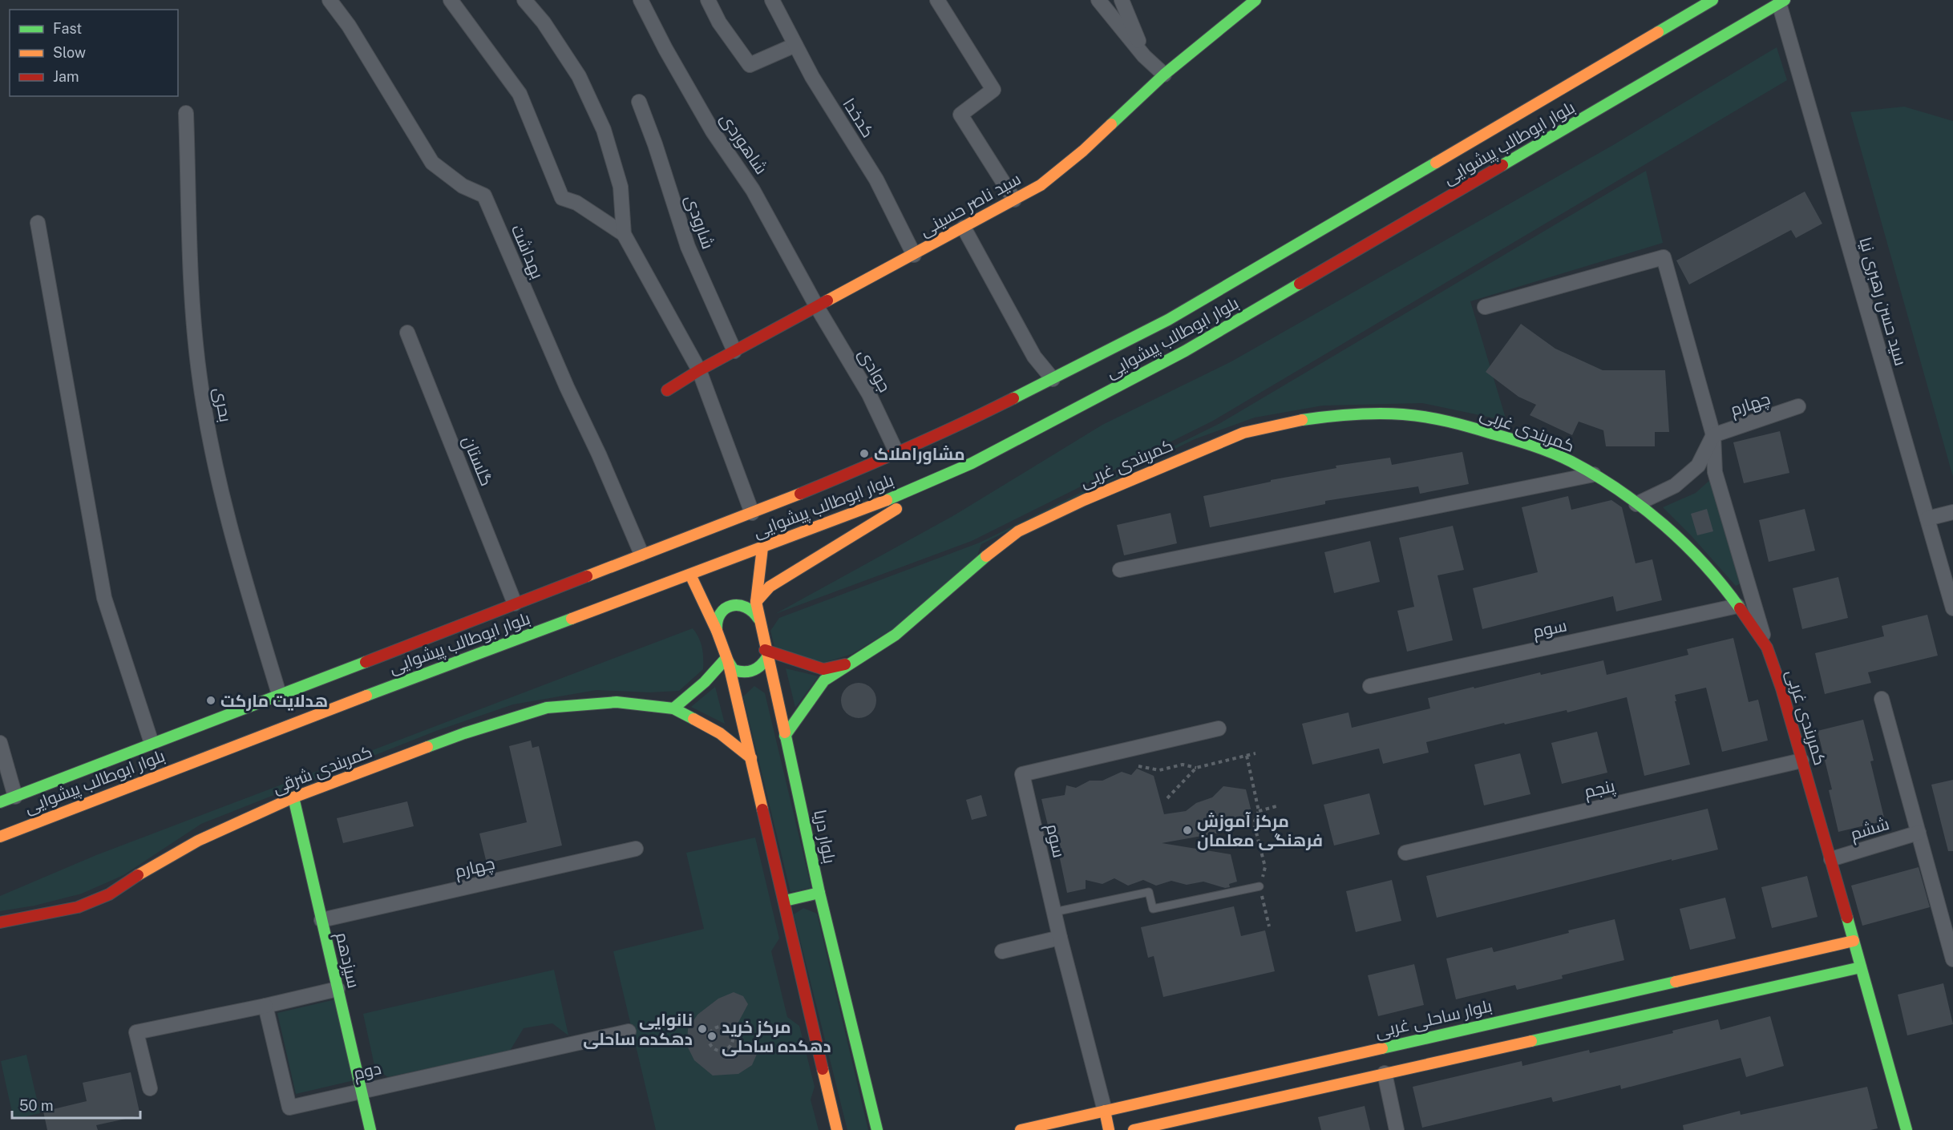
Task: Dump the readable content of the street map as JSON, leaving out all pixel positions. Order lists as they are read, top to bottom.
{
  "streets": {
    "main road": [
      "بلوار ابوطالب پیشوایی",
      "سید ناصر حسینی",
      "کمربندی غربی",
      "کمربندی شرقی",
      "بلوار دریا",
      "سیزدهم",
      "بلوار ساحلی غربی"
    ],
    "street": [
      "کدخدا",
      "شاهوردی",
      "شارودی",
      "بهداشت",
      "سید حسن رهبری نیا",
      "جوادی",
      "چهارم",
      "بحری",
      "گلستان",
      "سوم",
      "پنجم",
      "ششم",
      "دوم"
    ]
  },
  "crossings": [
    ["کدخدا", "سید ناصر حسینی"],
    ["بلوار ابوطالب پیشوایی", "بهداشت"],
    ["بلوار ابوطالب پیشوایی", "سید حسن رهبری نیا"],
    ["بلوار ابوطالب پیشوایی", "جوادی"],
    ["بلوار ابوطالب پیشوایی", "بحری"],
    ["بلوار ابوطالب پیشوایی", "گلستان"],
    ["بلوار ابوطالب پیشوایی", "بلوار دریا"],
    ["شاهوردی", "سید ناصر حسینی"],
    ["شاهوردی", "جوادی"],
    ["سید ناصر حسینی", "شارودی"],
    ["سید ناصر حسینی", "جوادی"],
    ["چهارم", "سیزدهم"],
    ["کمربندی غربی", "سوم"],
    ["کمربندی غربی", "پنجم"],
    ["کمربندی غربی", "ششم"],
    ["کمربندی غربی", "بلوار دریا"],
    ["کمربندی غربی", "بلوار ساحلی غربی"],
    ["سوم", "بلوار ساحلی غربی"],
    ["کمربندی شرقی", "سیزدهم"],
    ["سیزدهم", "دوم"]
  ],
  "places": [
    "مشاوراملاک",
    "هدلایت مارکت",
    "مرکز آموزش فرهنگی معلمان",
    "نانوایی دهکده ساحلی",
    "مرکز خرید دهکده ساحلی"
  ],
  "legend": ["Fast", "Slow", "Jam"],
  "scale_bar": "50 m"
}
